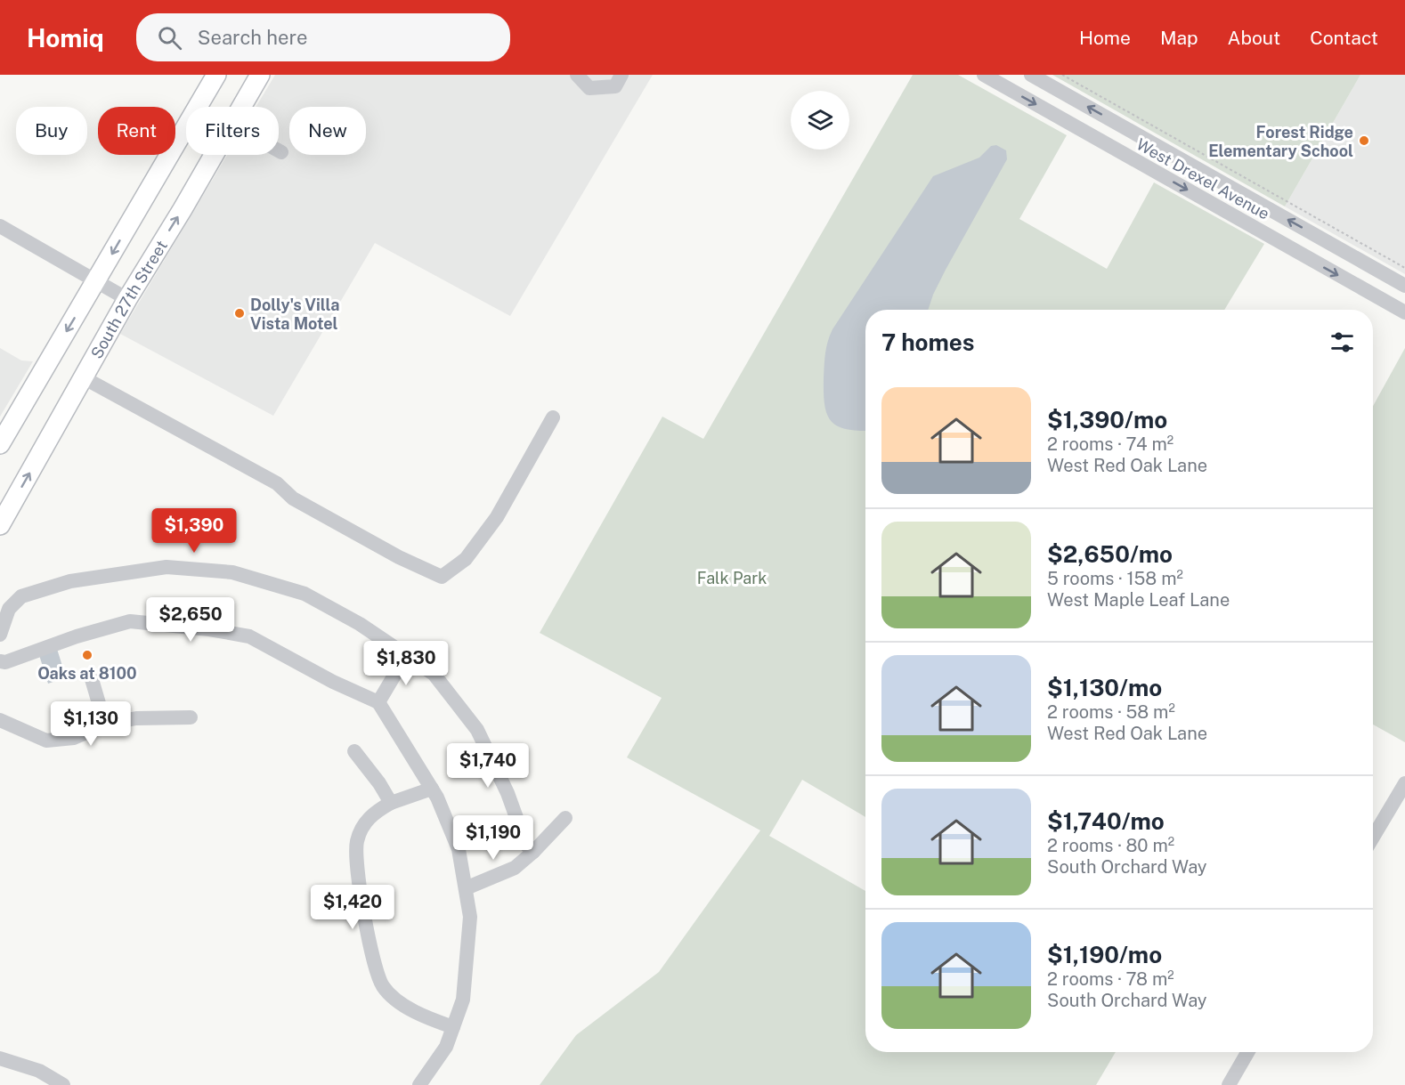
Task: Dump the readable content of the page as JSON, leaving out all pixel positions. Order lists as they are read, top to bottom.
{
  "streets": {
    "main road": ["South 27th Street"],
    "street": ["West Drexel Avenue"]
  },
  "parks": ["Falk Park"],
  "places": ["Forest Ridge Elementary School", "Dolly's Villa Vista Motel", "Oaks at 8100"],
  "page": {
    "header": "Homiq",
    "search": "Search here",
    "nav": [
      "Home",
      "Map",
      "About",
      "Contact"
    ],
    "chip": [
      "Buy",
      "Rent",
      "Filters",
      "New"
    ],
    "heading": "7 homes",
    "list": [
      {
        "name": "$1,390/mo",
        "note": "2 rooms · 74 m² · West Red Oak Lane"
      },
      {
        "name": "$2,650/mo",
        "note": "5 rooms · 158 m² · West Maple Leaf Lane"
      },
      {
        "name": "$1,130/mo",
        "note": "2 rooms · 58 m² · West Red Oak Lane"
      },
      {
        "name": "$1,740/mo",
        "note": "2 rooms · 80 m² · South Orchard Way"
      },
      {
        "name": "$1,190/mo",
        "note": "2 rooms · 78 m² · South Orchard Way"
      }
    ],
    "price": [
      "$1,390",
      "$2,650",
      "$1,830",
      "$1,130",
      "$1,740",
      "$1,190",
      "$1,420"
    ]
  }
}
